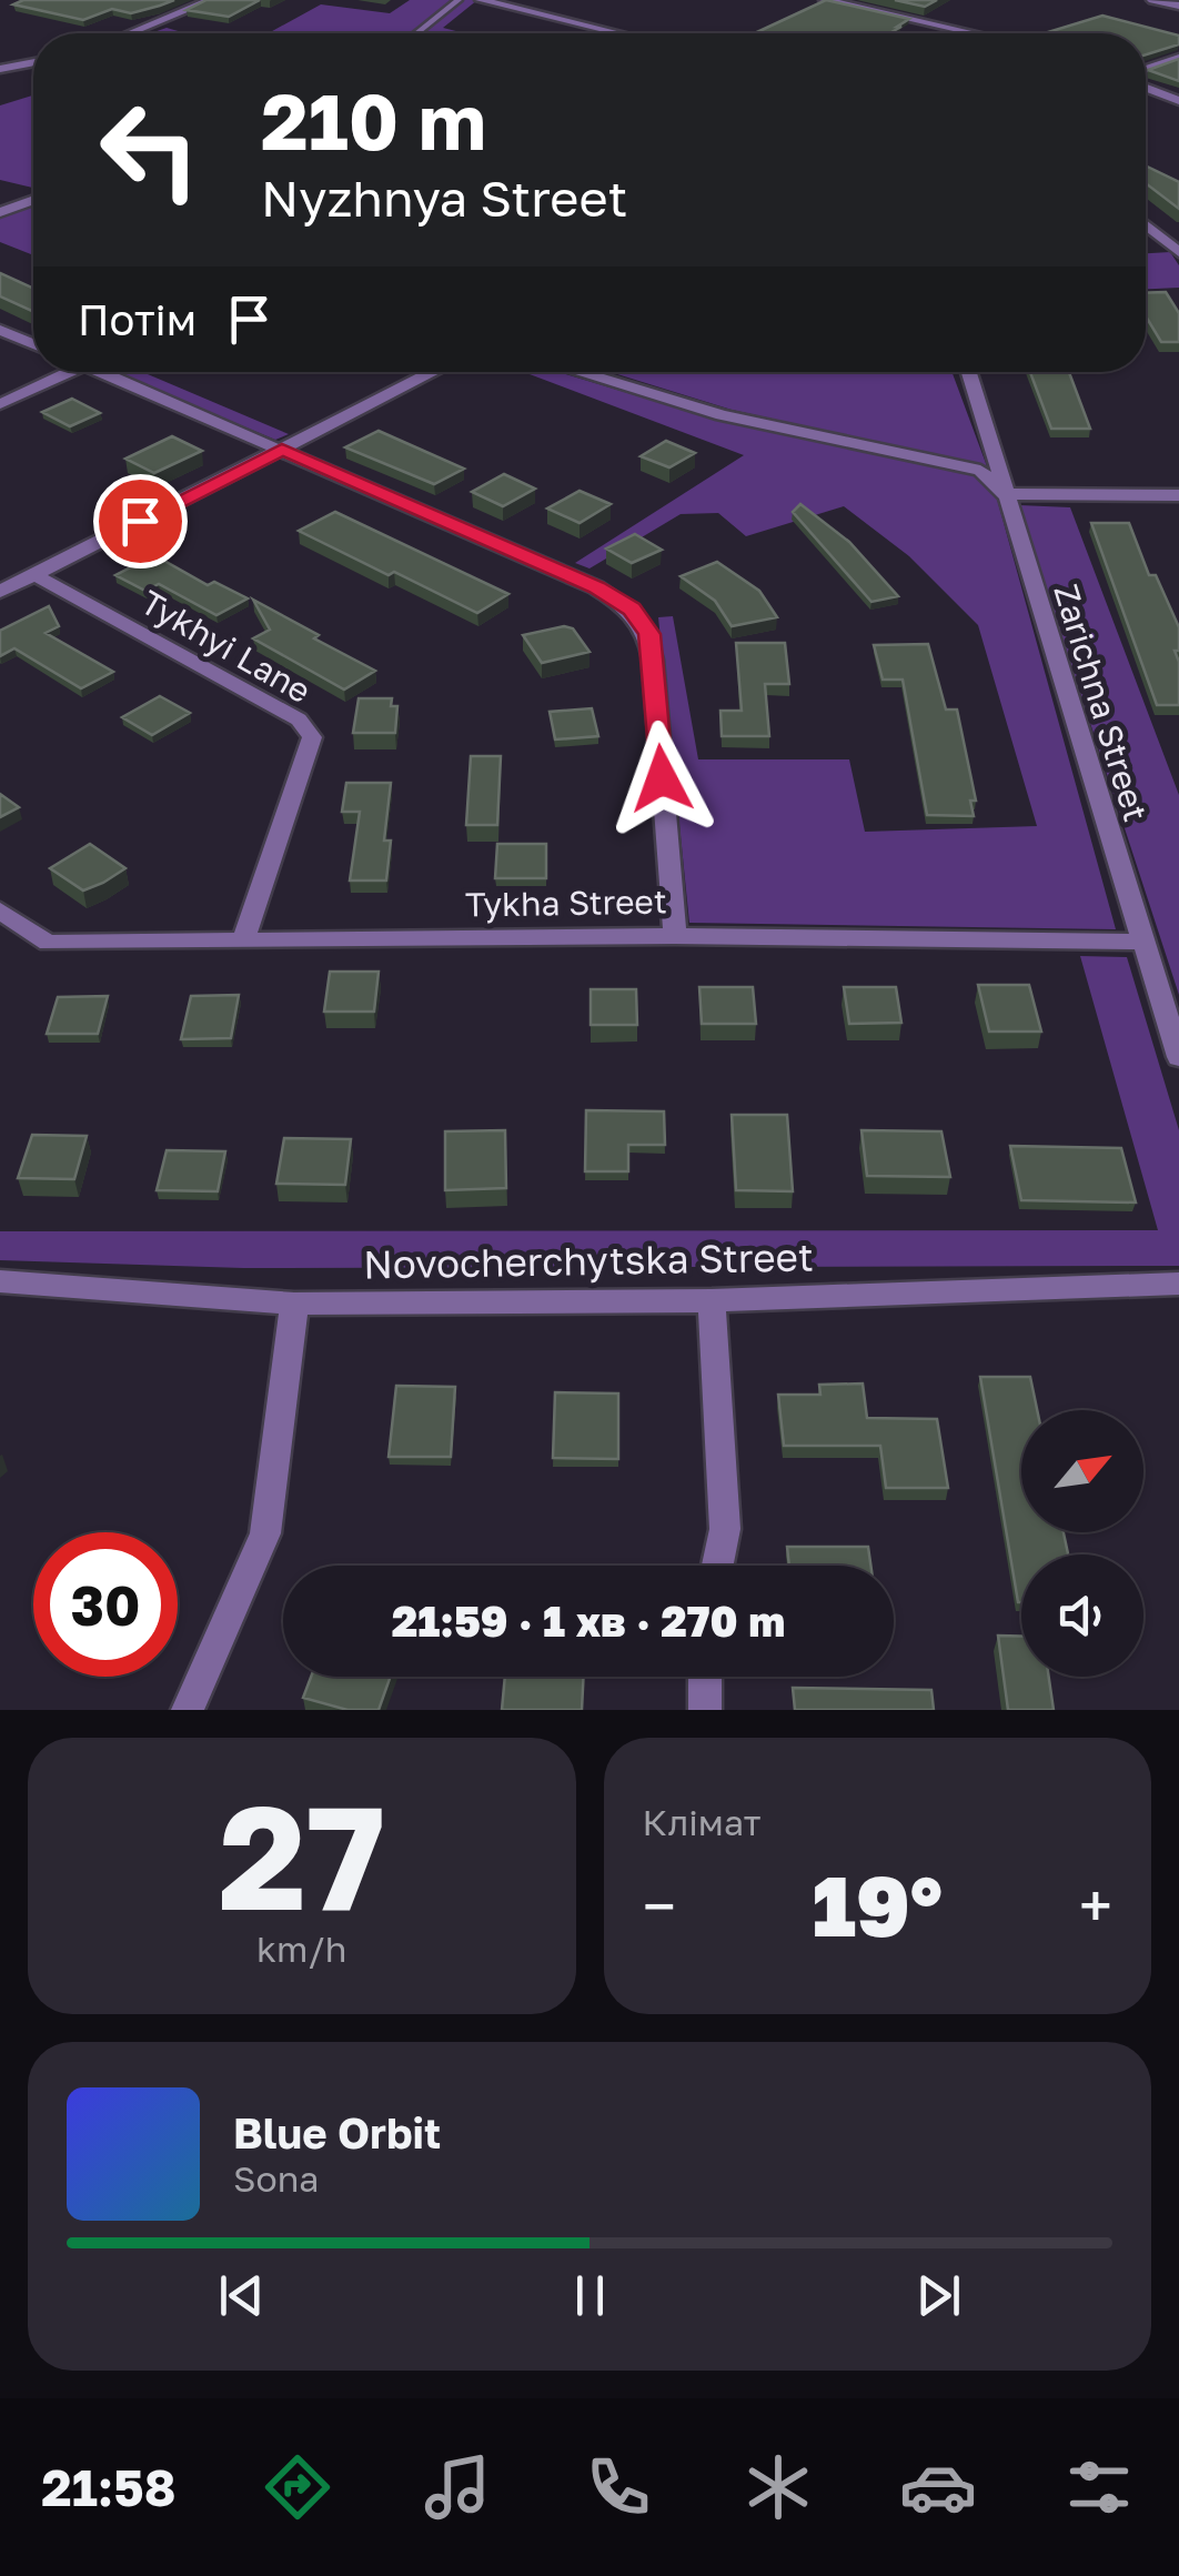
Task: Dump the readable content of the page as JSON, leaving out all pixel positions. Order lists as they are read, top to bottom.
{
  "streets": {
    "street": [
      "Tykhyi Lane",
      "Zarichna Street",
      "Tykha Street",
      "Novocherchytska Street"
    ]
  },
  "crossings": [
    ["Tykhyi Lane", "Tykha Street"],
    ["Zarichna Street", "Tykha Street"]
  ],
  "north": "top right",
  "page": {
    "turn": ["210 m", "Nyzhnya Street"],
    "then": "Потім",
    "limit": "30",
    "trip": "21:59 · 1 хв · 270 m",
    "tile": [
      ["27", "km/h"],
      "Клімат"
    ],
    "heat": ["−", "19°", "+"],
    "song": ["Blue Orbit", "Sona"],
    "tabs": "21:58"
  }
}
